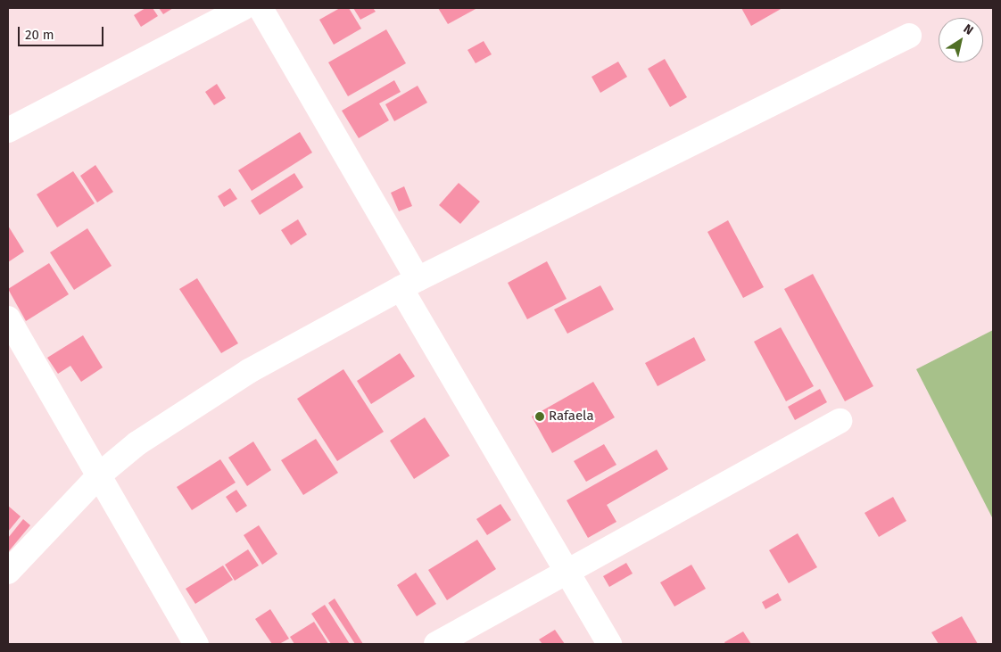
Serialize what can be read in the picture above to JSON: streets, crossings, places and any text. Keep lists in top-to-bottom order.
{
  "places": ["Rafaela"],
  "scale_bar": "20 m",
  "north": "top right"
}
